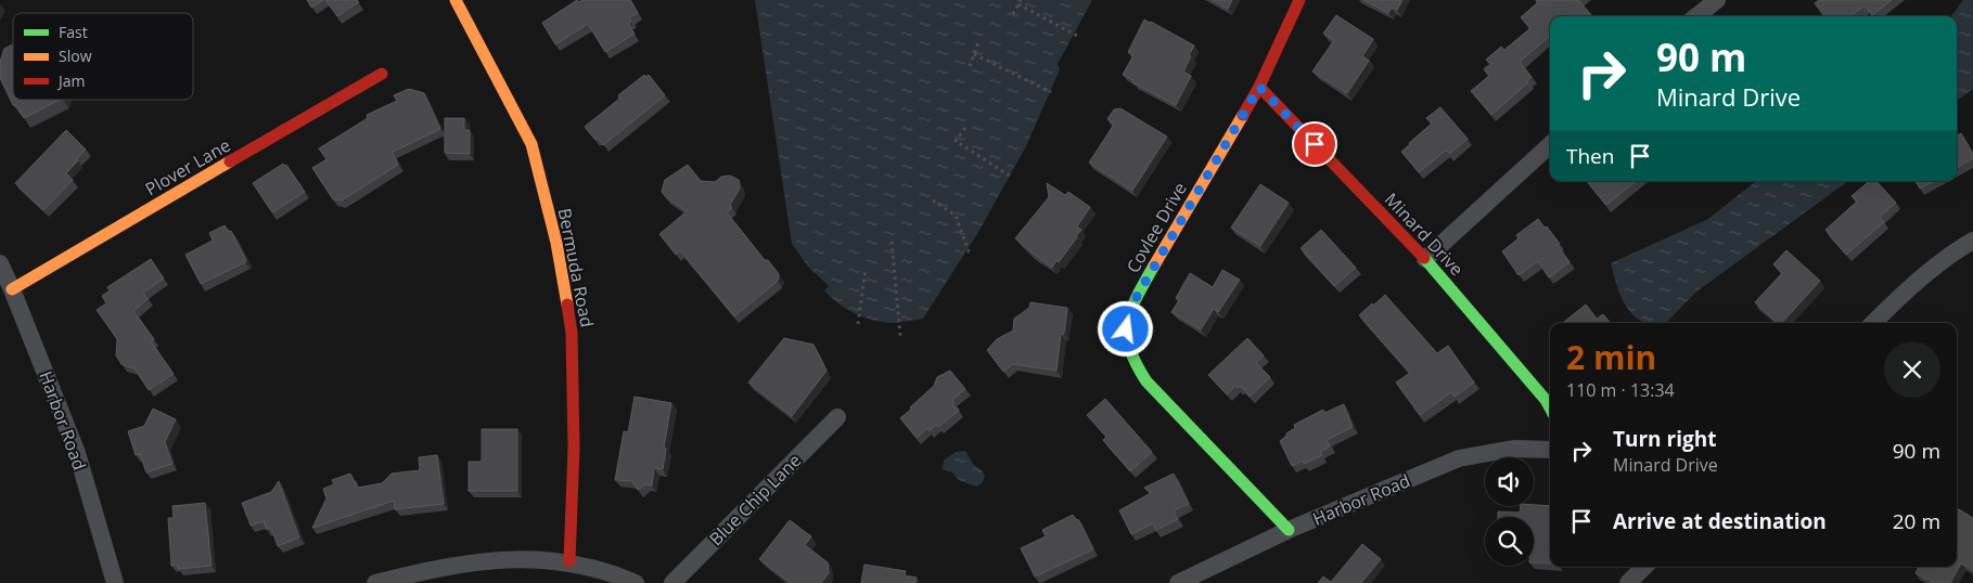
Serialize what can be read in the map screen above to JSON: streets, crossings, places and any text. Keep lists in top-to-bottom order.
{
  "streets": {
    "street": [
      "Plover Lane",
      "Covlee Drive",
      "Minard Drive",
      "Bermuda Road",
      "Harbor Road",
      "Blue Chip Lane"
    ]
  },
  "crossings": [
    ["Plover Lane", "Harbor Road"],
    ["Covlee Drive", "Minard Drive"],
    ["Covlee Drive", "Harbor Road"]
  ],
  "legend": ["Fast", "Slow", "Jam"],
  "page": {
    "turn": ["90 m", "Minard Drive"],
    "then": "Then",
    "heading": ["2 min", "110 m · 13:34"],
    "list": [
      {
        "name": "Turn right",
        "note": "Minard Drive",
        "value": "90 m"
      },
      {
        "name": "Arrive at destination",
        "value": "20 m"
      }
    ]
  }
}
